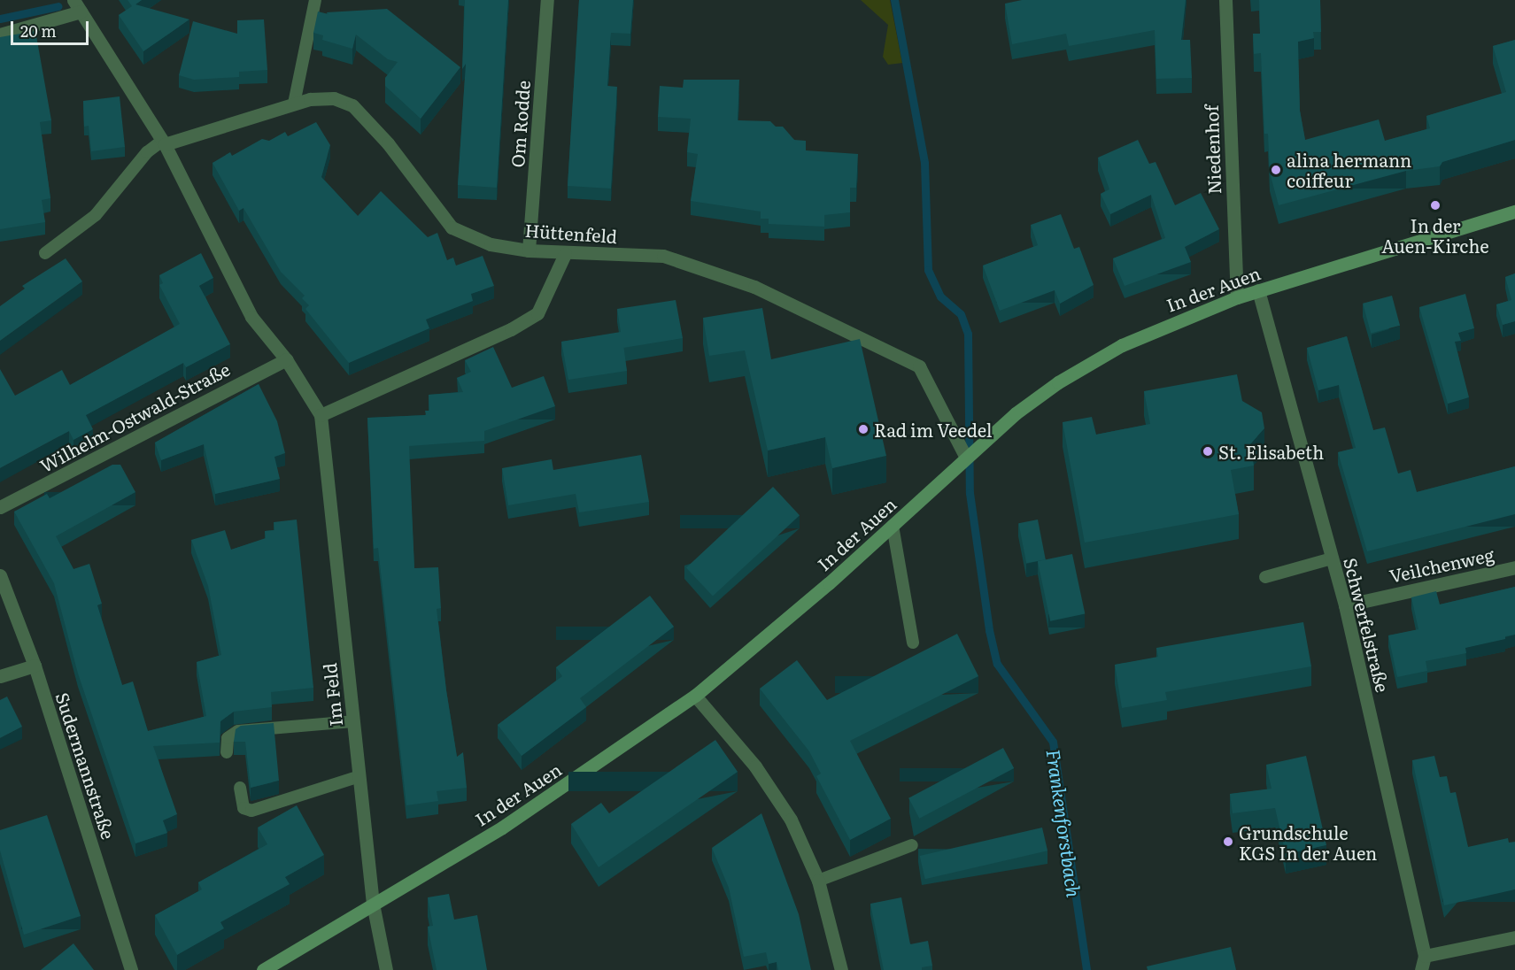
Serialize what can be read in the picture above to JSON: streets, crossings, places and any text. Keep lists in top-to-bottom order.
{
  "streets": {
    "street": [
      "Om Rodde",
      "Niedenhof",
      "Hüttenfeld",
      "In der Auen",
      "Wilhelm-Ostwald-Straße",
      "Veilchenweg",
      "Schwerfelstraße",
      "Im Feld",
      "Sudermannstraße"
    ]
  },
  "crossings": [
    ["Om Rodde", "Hüttenfeld"],
    ["Niedenhof", "In der Auen"],
    ["Hüttenfeld", "In der Auen"],
    ["In der Auen", "Schwerfelstraße"],
    ["In der Auen", "Im Feld"],
    ["Wilhelm-Ostwald-Straße", "Im Feld"],
    ["Veilchenweg", "Schwerfelstraße"]
  ],
  "water": ["Frankenforstbach"],
  "places": [
    "alina hermann coiffeur",
    "In der Auen-Kirche",
    "Rad im Veedel",
    "St. Elisabeth",
    "Grundschule KGS In der Auen"
  ],
  "scale_bar": "20 m"
}
